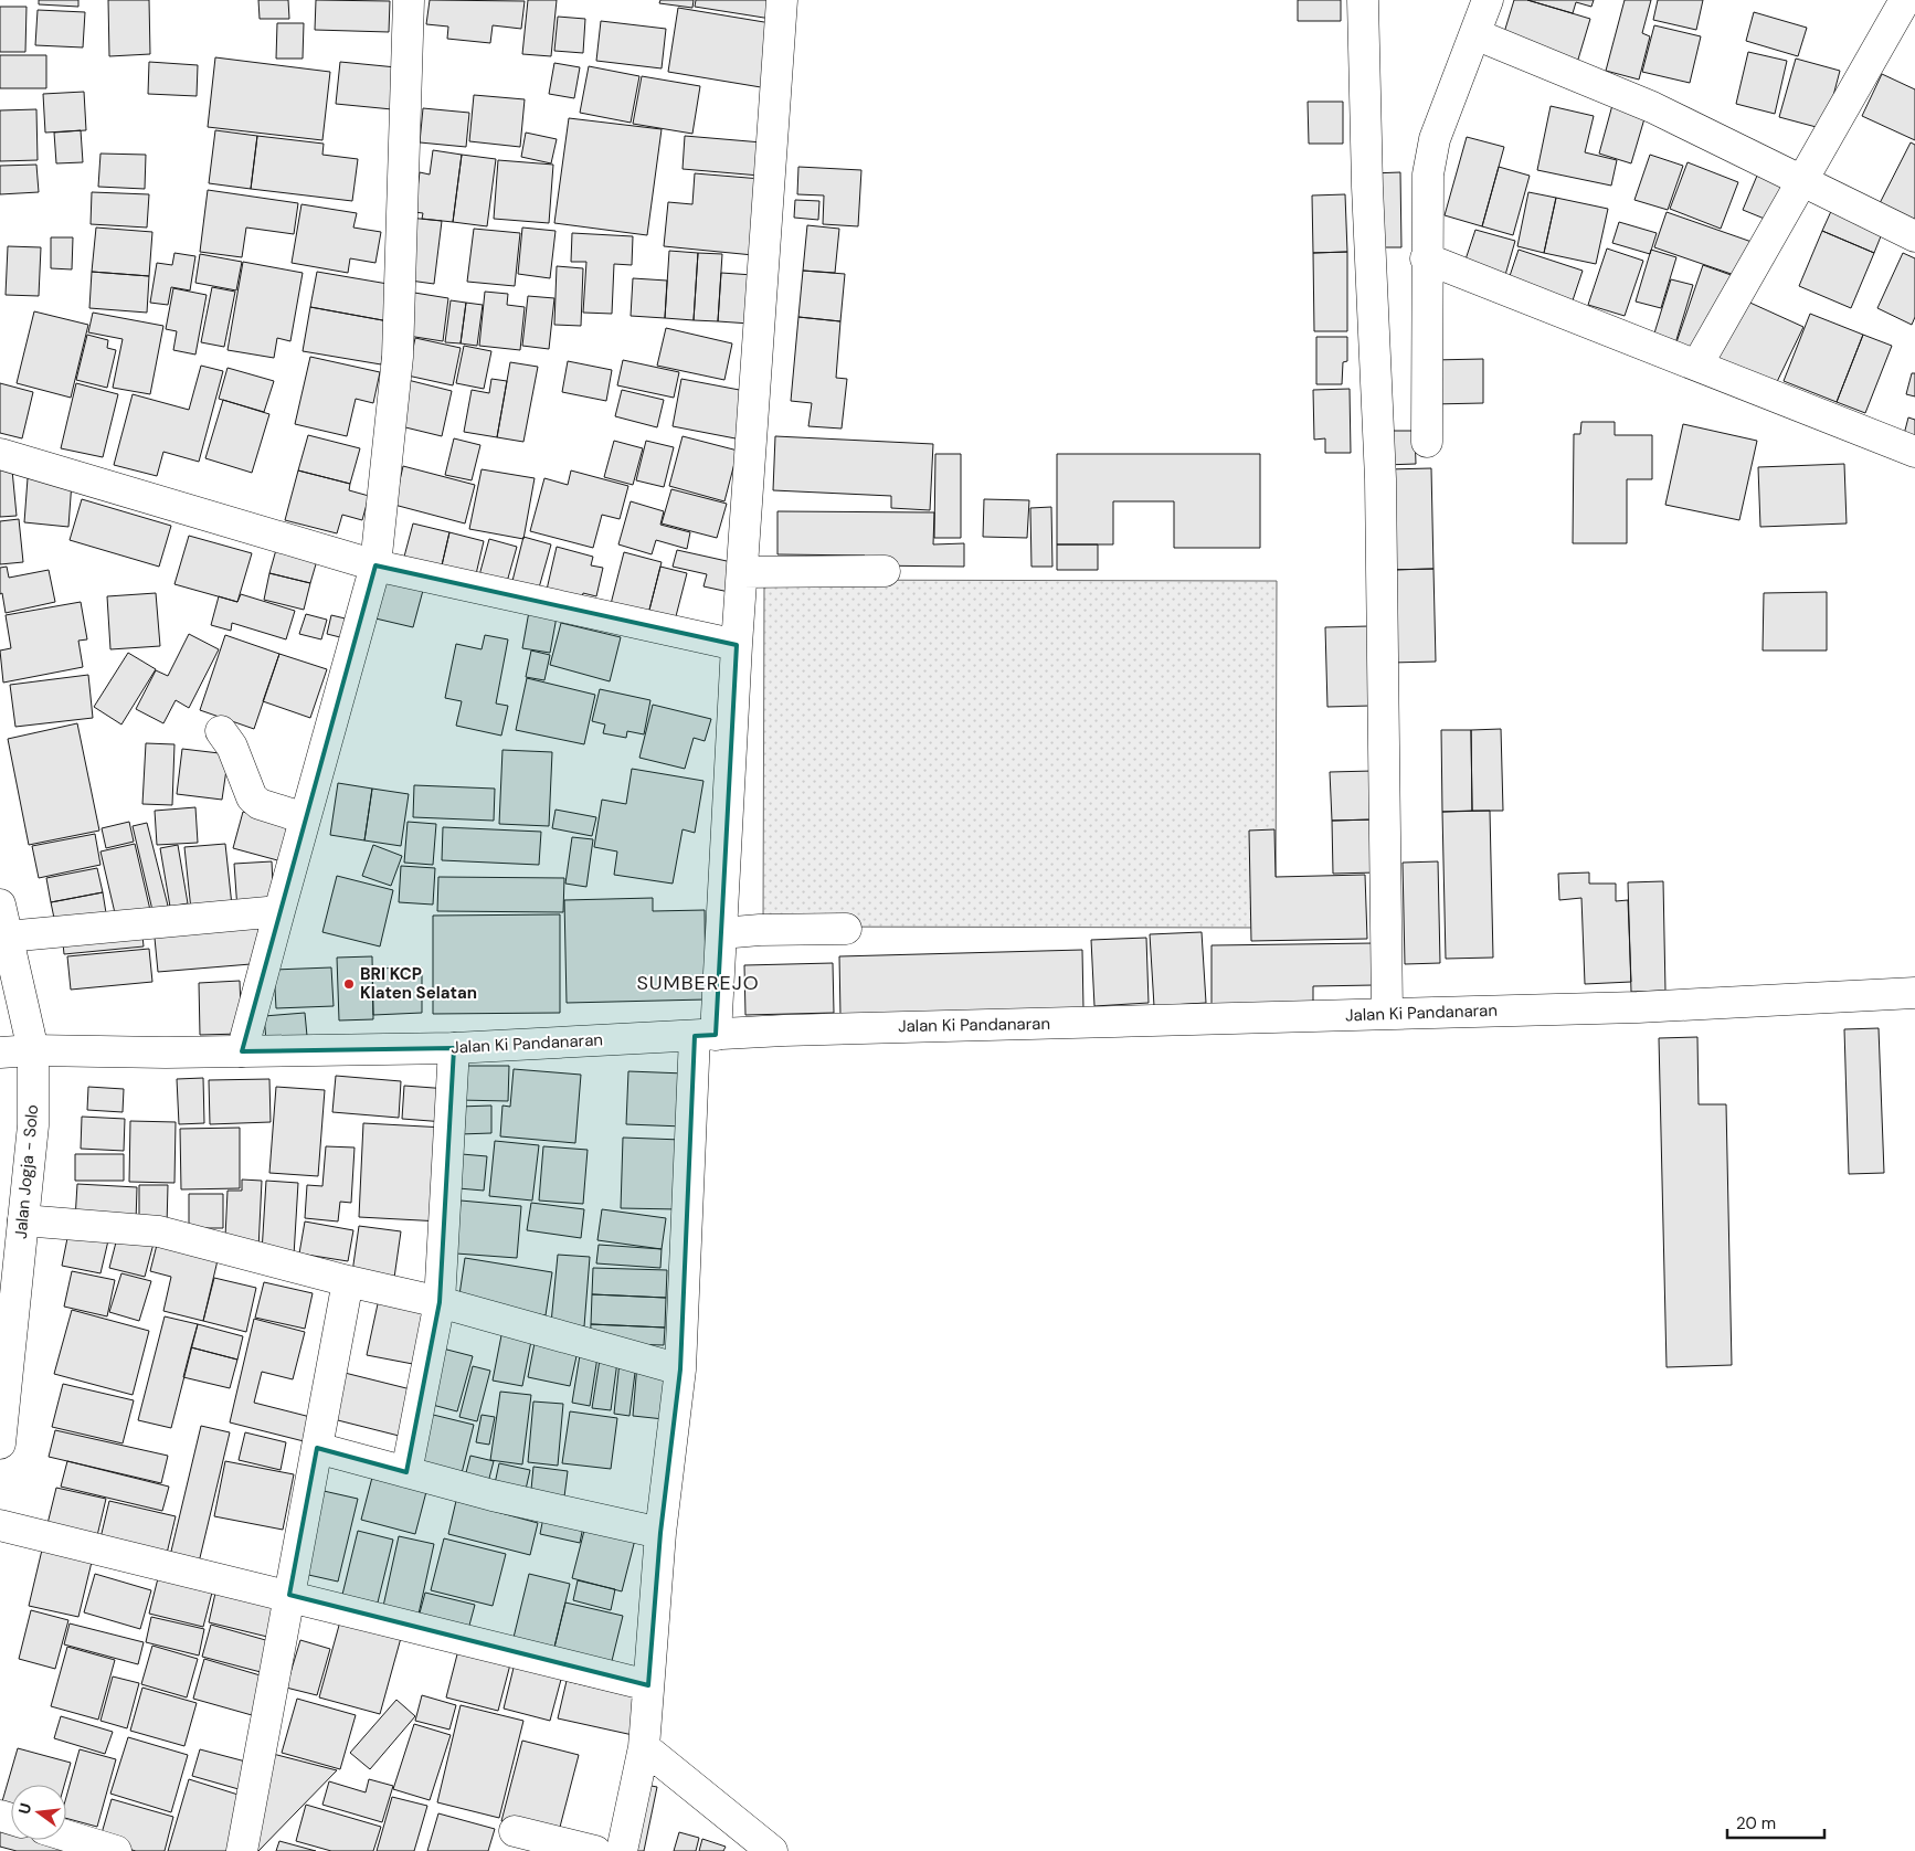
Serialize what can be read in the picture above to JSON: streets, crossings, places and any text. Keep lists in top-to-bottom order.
{
  "streets": {
    "main road": ["Jalan Ki Pandanaran", "Jalan Jogja - Solo"]
  },
  "crossings": [
    ["Jalan Ki Pandanaran", "Jalan Jogja - Solo"]
  ],
  "districts": ["SUMBEREJO"],
  "places": ["BRI KCP Klaten Selatan"],
  "scale_bar": "20 m",
  "north": "left"
}
